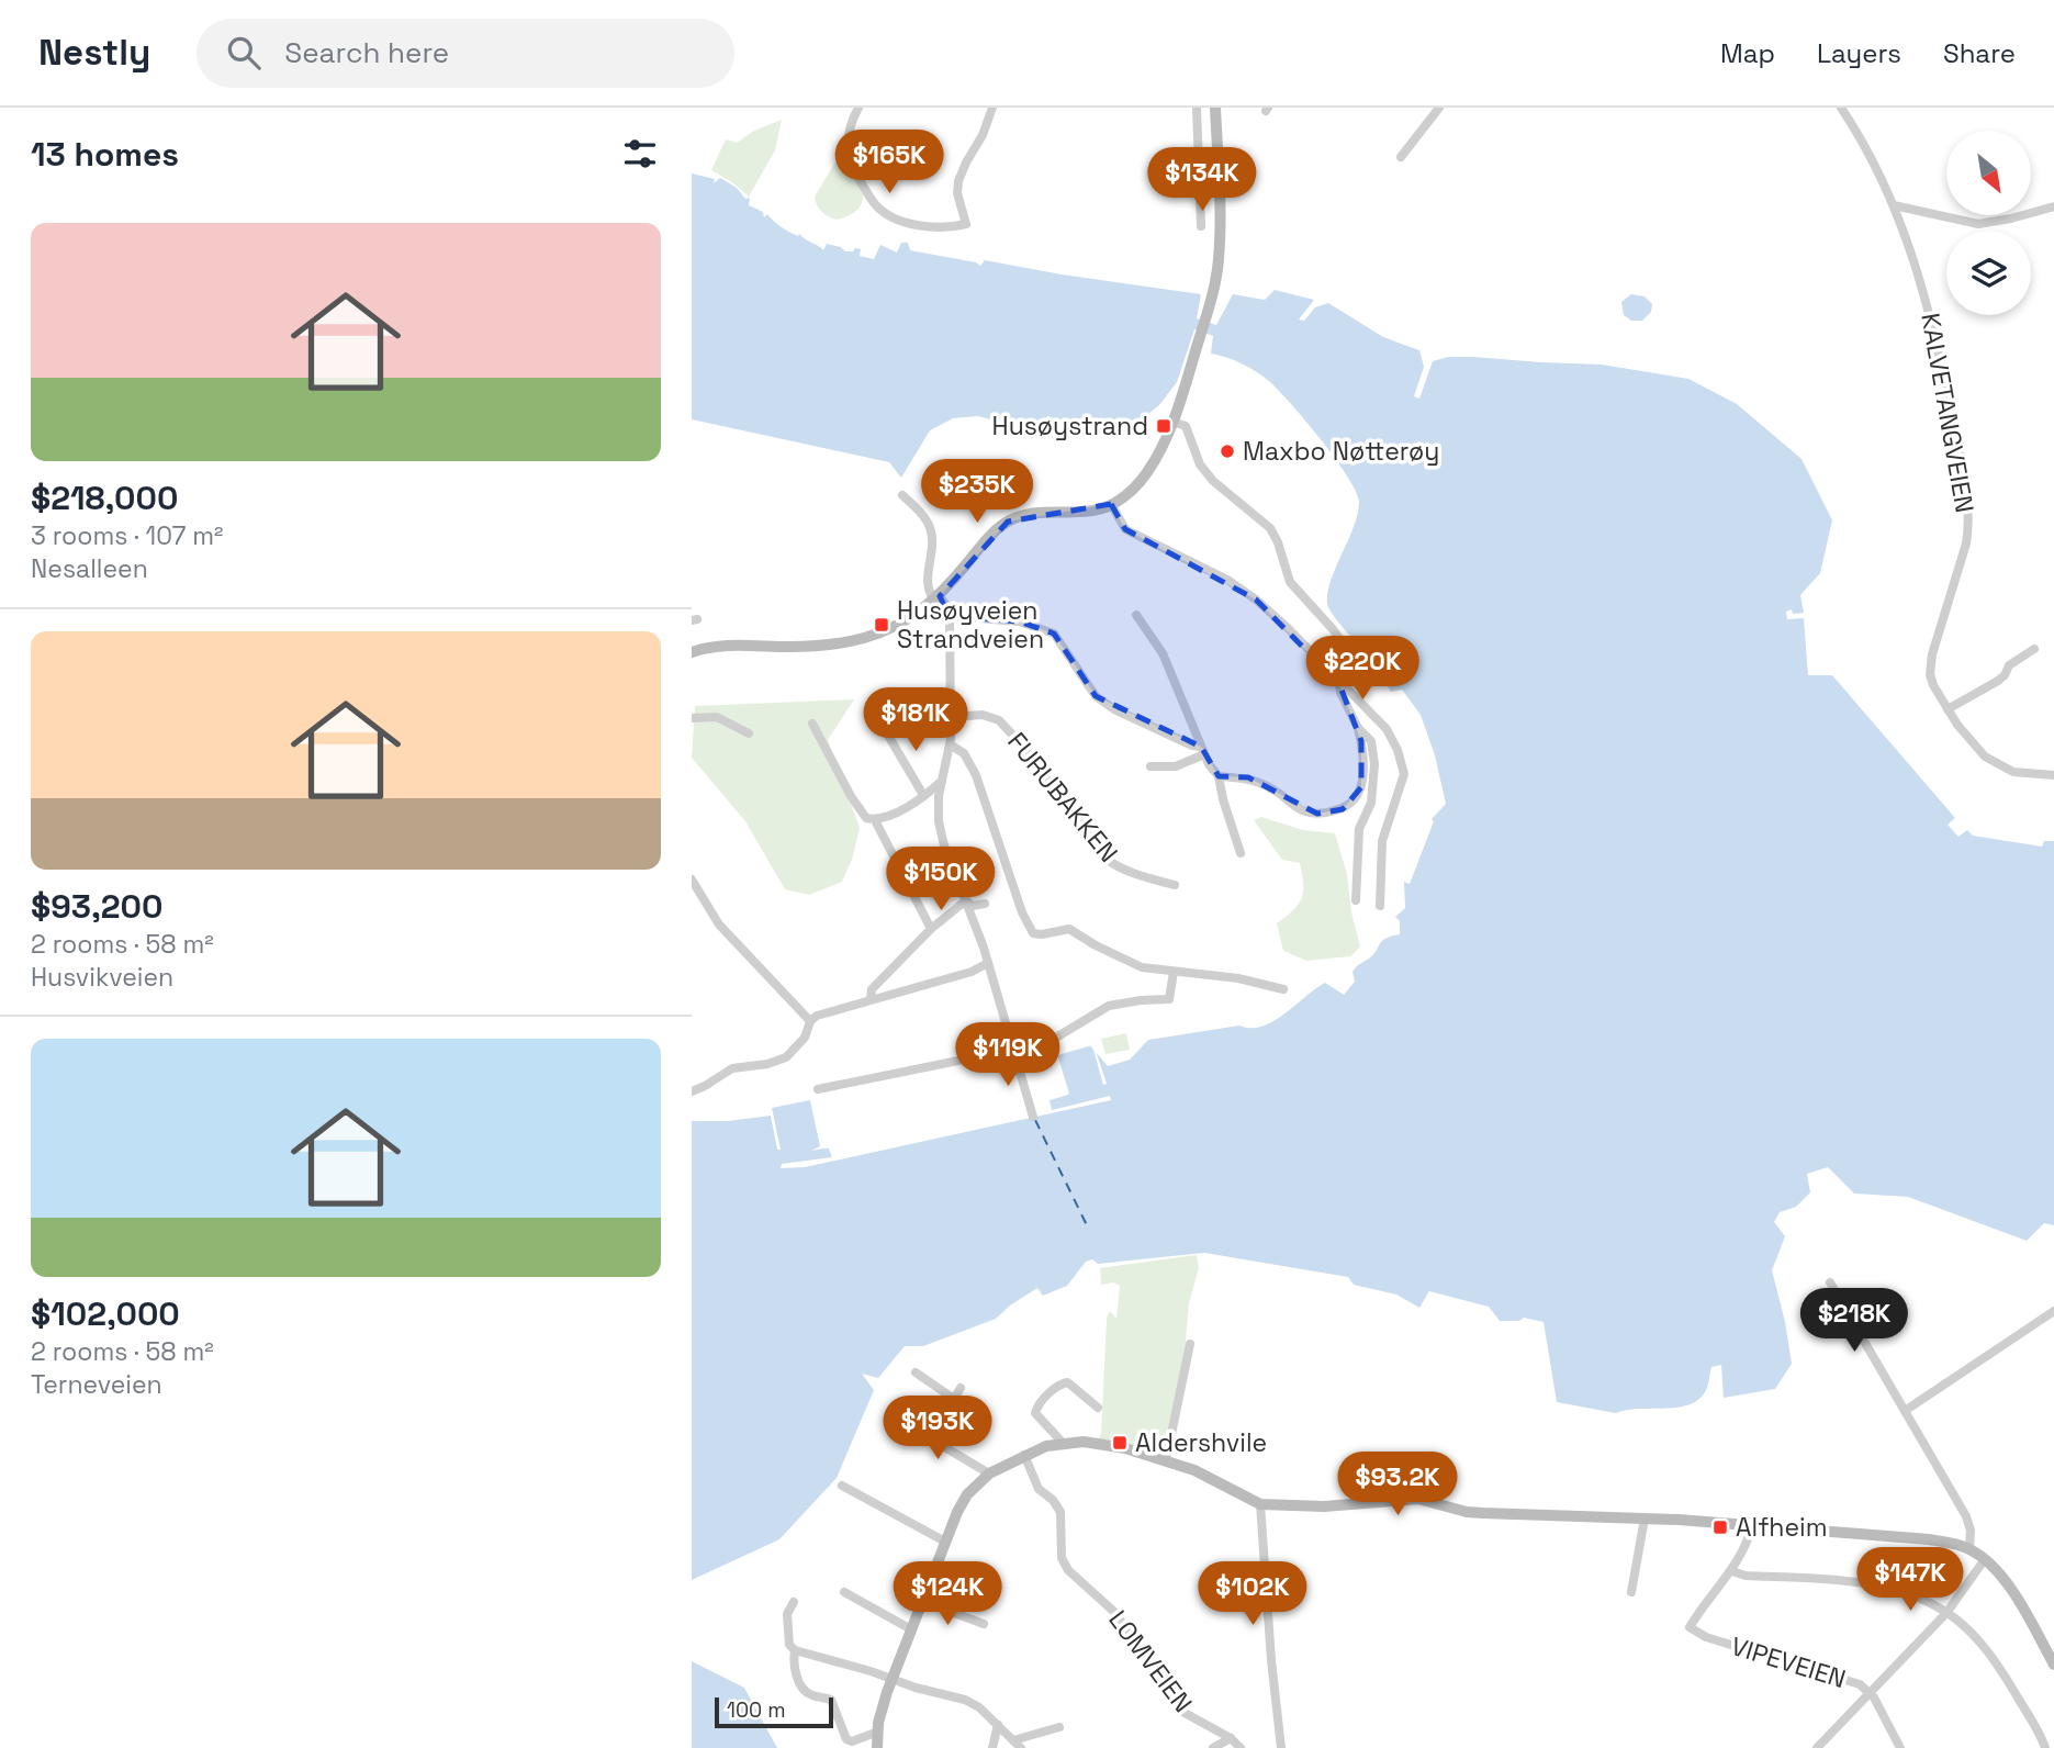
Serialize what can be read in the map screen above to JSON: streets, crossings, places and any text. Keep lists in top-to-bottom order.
{
  "streets": {
    "street": [
      "KALVETANGVEIEN",
      "FURUBAKKEN",
      "LOMVEIEN",
      "VIPEVEIEN"
    ]
  },
  "places": {
    "transit": [
      "Husøystrand",
      "Husøyveien Strandveien",
      "Aldershvile",
      "Alfheim"
    ],
    "other": ["Maxbo Nøtterøy"]
  },
  "scale_bar": "100 m",
  "north": "bottom right",
  "page": {
    "header": "Nestly",
    "search": "Search here",
    "nav": ["Map", "Layers", "Share"],
    "heading": "13 homes",
    "price": [
      "$165K",
      "$134K",
      "$235K",
      "$220K",
      "$181K",
      "$150K",
      "$119K",
      "$218K",
      "$193K",
      "$93.2K",
      "$147K",
      "$124K",
      "$102K"
    ],
    "list": [
      {
        "name": "$218,000",
        "note": "3 rooms · 107 m² · Nesalleen"
      },
      {
        "name": "$93,200",
        "note": "2 rooms · 58 m² · Husvikveien"
      },
      {
        "name": "$102,000",
        "note": "2 rooms · 58 m² · Terneveien"
      }
    ],
    "scale": "100 m"
  }
}
